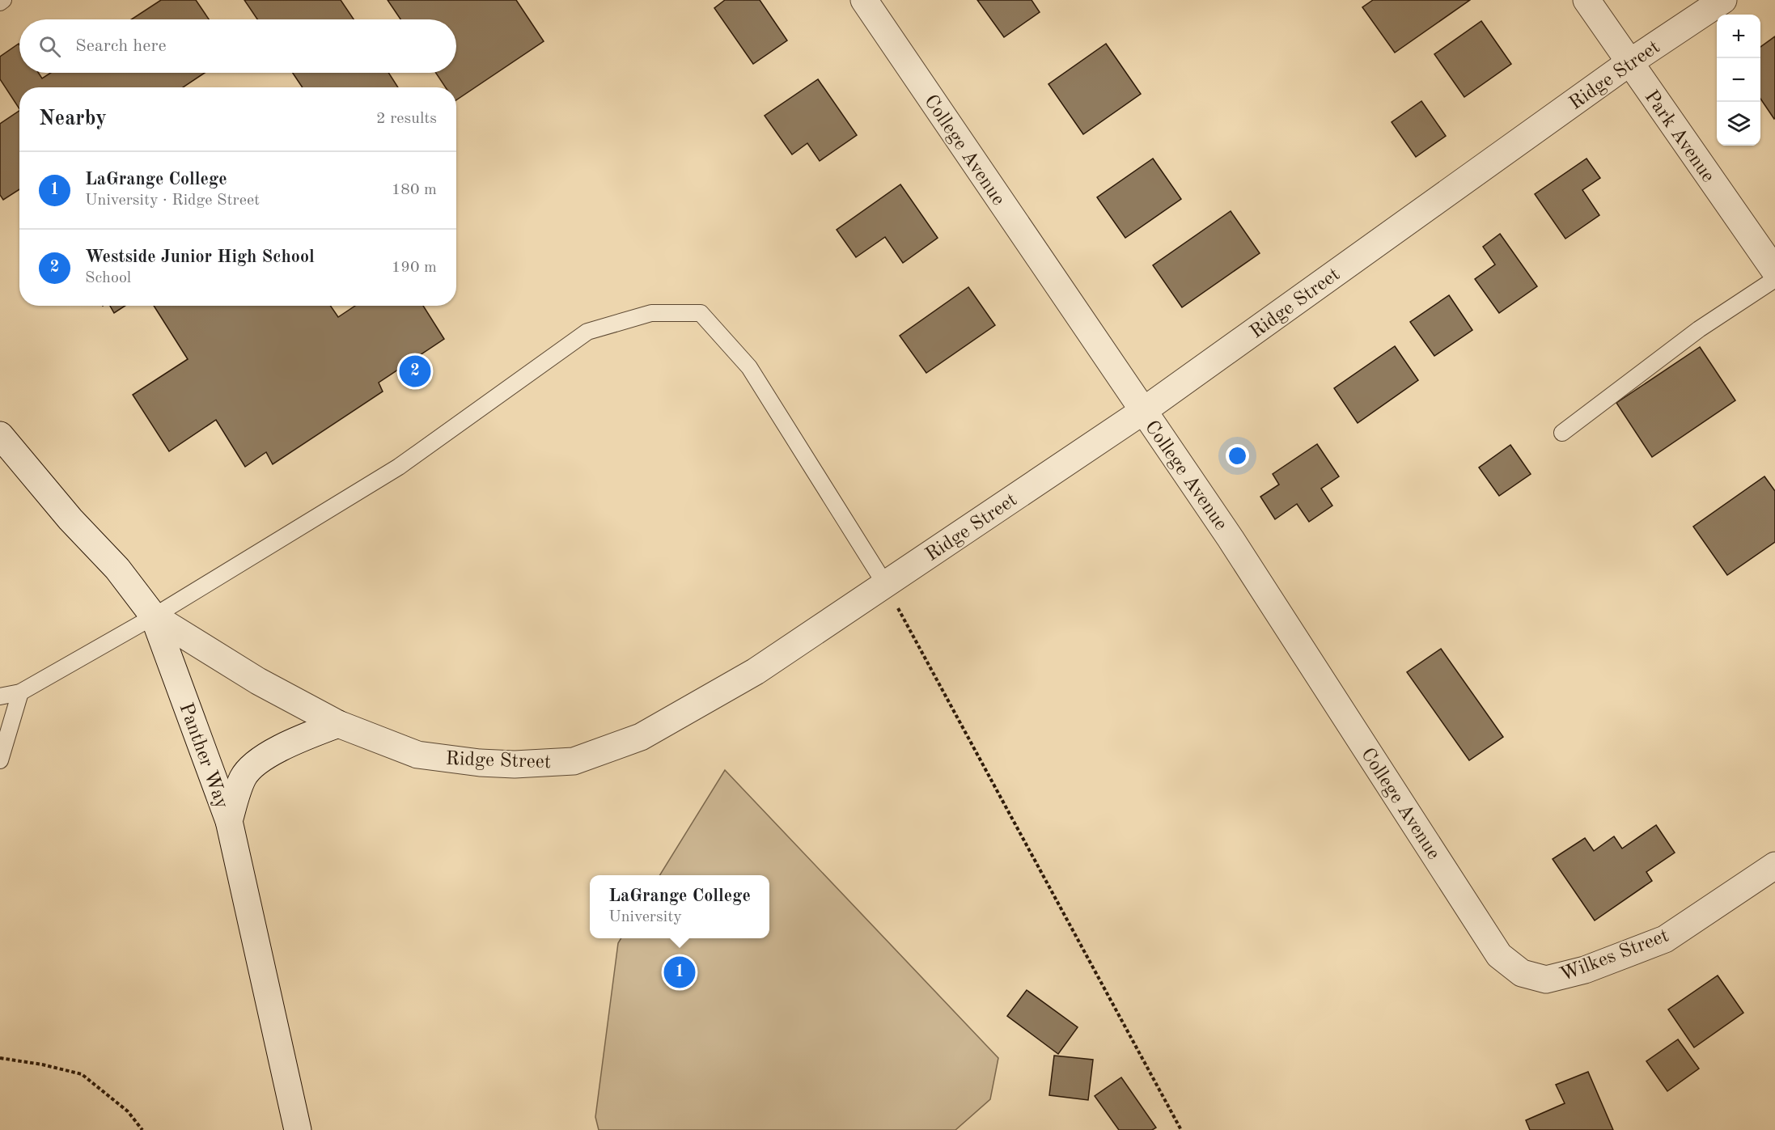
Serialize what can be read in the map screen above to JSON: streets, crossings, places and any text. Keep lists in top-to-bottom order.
{
  "streets": {
    "street": [
      "Ridge Street",
      "Park Avenue",
      "College Avenue",
      "Panther Way",
      "Wilkes Street"
    ]
  },
  "crossings": [
    ["Ridge Street", "Park Avenue"],
    ["Ridge Street", "College Avenue"],
    ["Ridge Street", "Panther Way"],
    ["College Avenue", "Wilkes Street"]
  ],
  "page": {
    "map_buttons": ["+", "−"],
    "search": "Search here",
    "heading": ["Nearby", "2 results"],
    "list": [
      {
        "mark": "1",
        "name": "LaGrange College",
        "note": "University · Ridge Street",
        "value": "180 m"
      },
      {
        "mark": "2",
        "name": "Westside Junior High School",
        "note": "School",
        "value": "190 m"
      }
    ],
    "pins": ["2", "1"],
    "popup": ["LaGrange College", "University"]
  }
}
